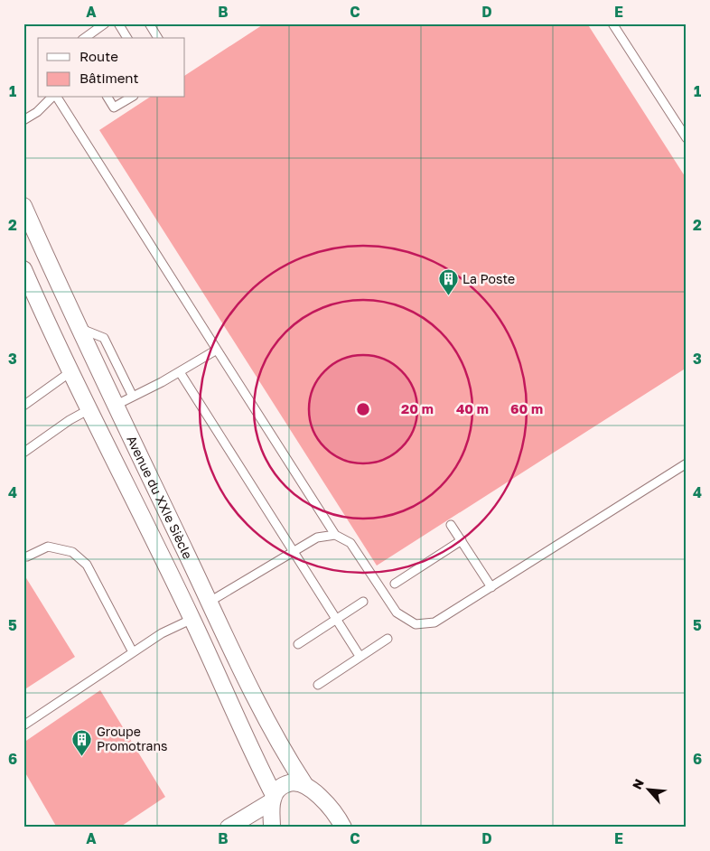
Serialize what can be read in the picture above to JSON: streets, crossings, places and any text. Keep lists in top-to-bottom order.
{
  "streets": {
    "street": ["Avenue du XXIe Siècle"]
  },
  "places": {
    "building": ["La Poste", "Groupe Promotrans"]
  },
  "legend": ["Route", "Bâtiment"],
  "north": "top left",
  "grid": {
    "columns": [
      "A",
      "B",
      "C",
      "D",
      "E"
    ],
    "rows": [
      "1",
      "2",
      "3",
      "4",
      "5",
      "6"
    ]
  },
  "rings": ["20 m", "40 m", "60 m"]
}
